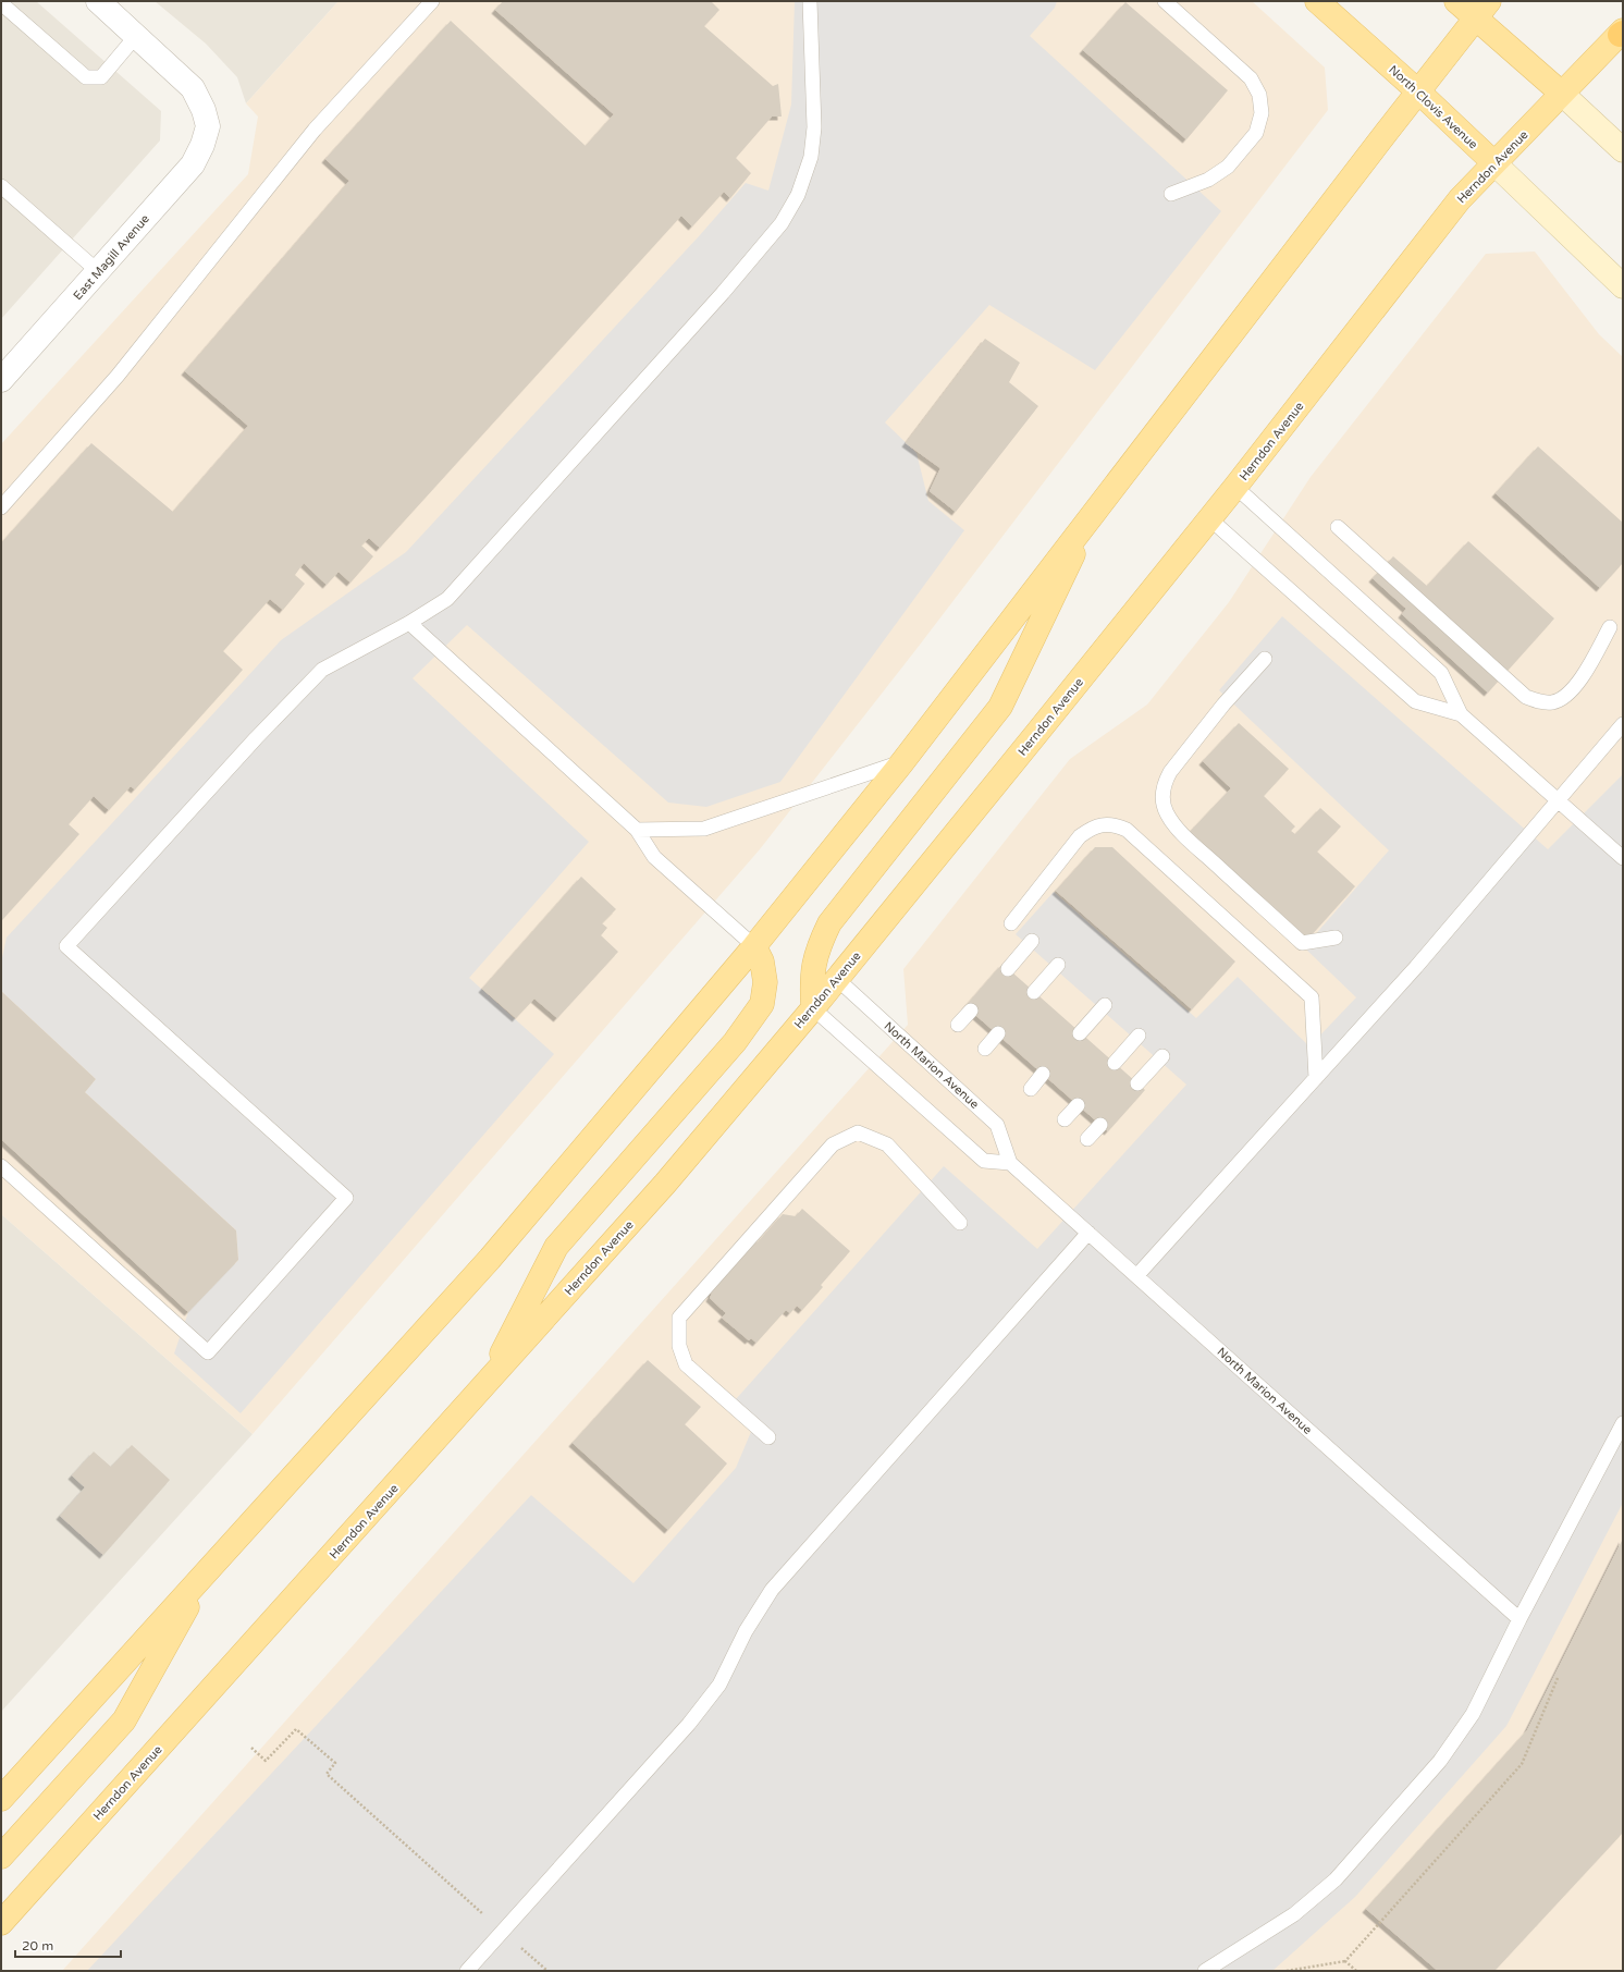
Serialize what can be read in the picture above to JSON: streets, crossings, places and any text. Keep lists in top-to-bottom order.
{
  "streets": {
    "main road": ["North Clovis Avenue", "Herndon Avenue"],
    "street": ["East Magill Avenue"],
    "lane": ["North Marion Avenue"]
  },
  "crossings": [
    ["North Clovis Avenue", "Herndon Avenue"],
    ["Herndon Avenue", "North Marion Avenue"]
  ],
  "scale_bar": "20 m"
}
